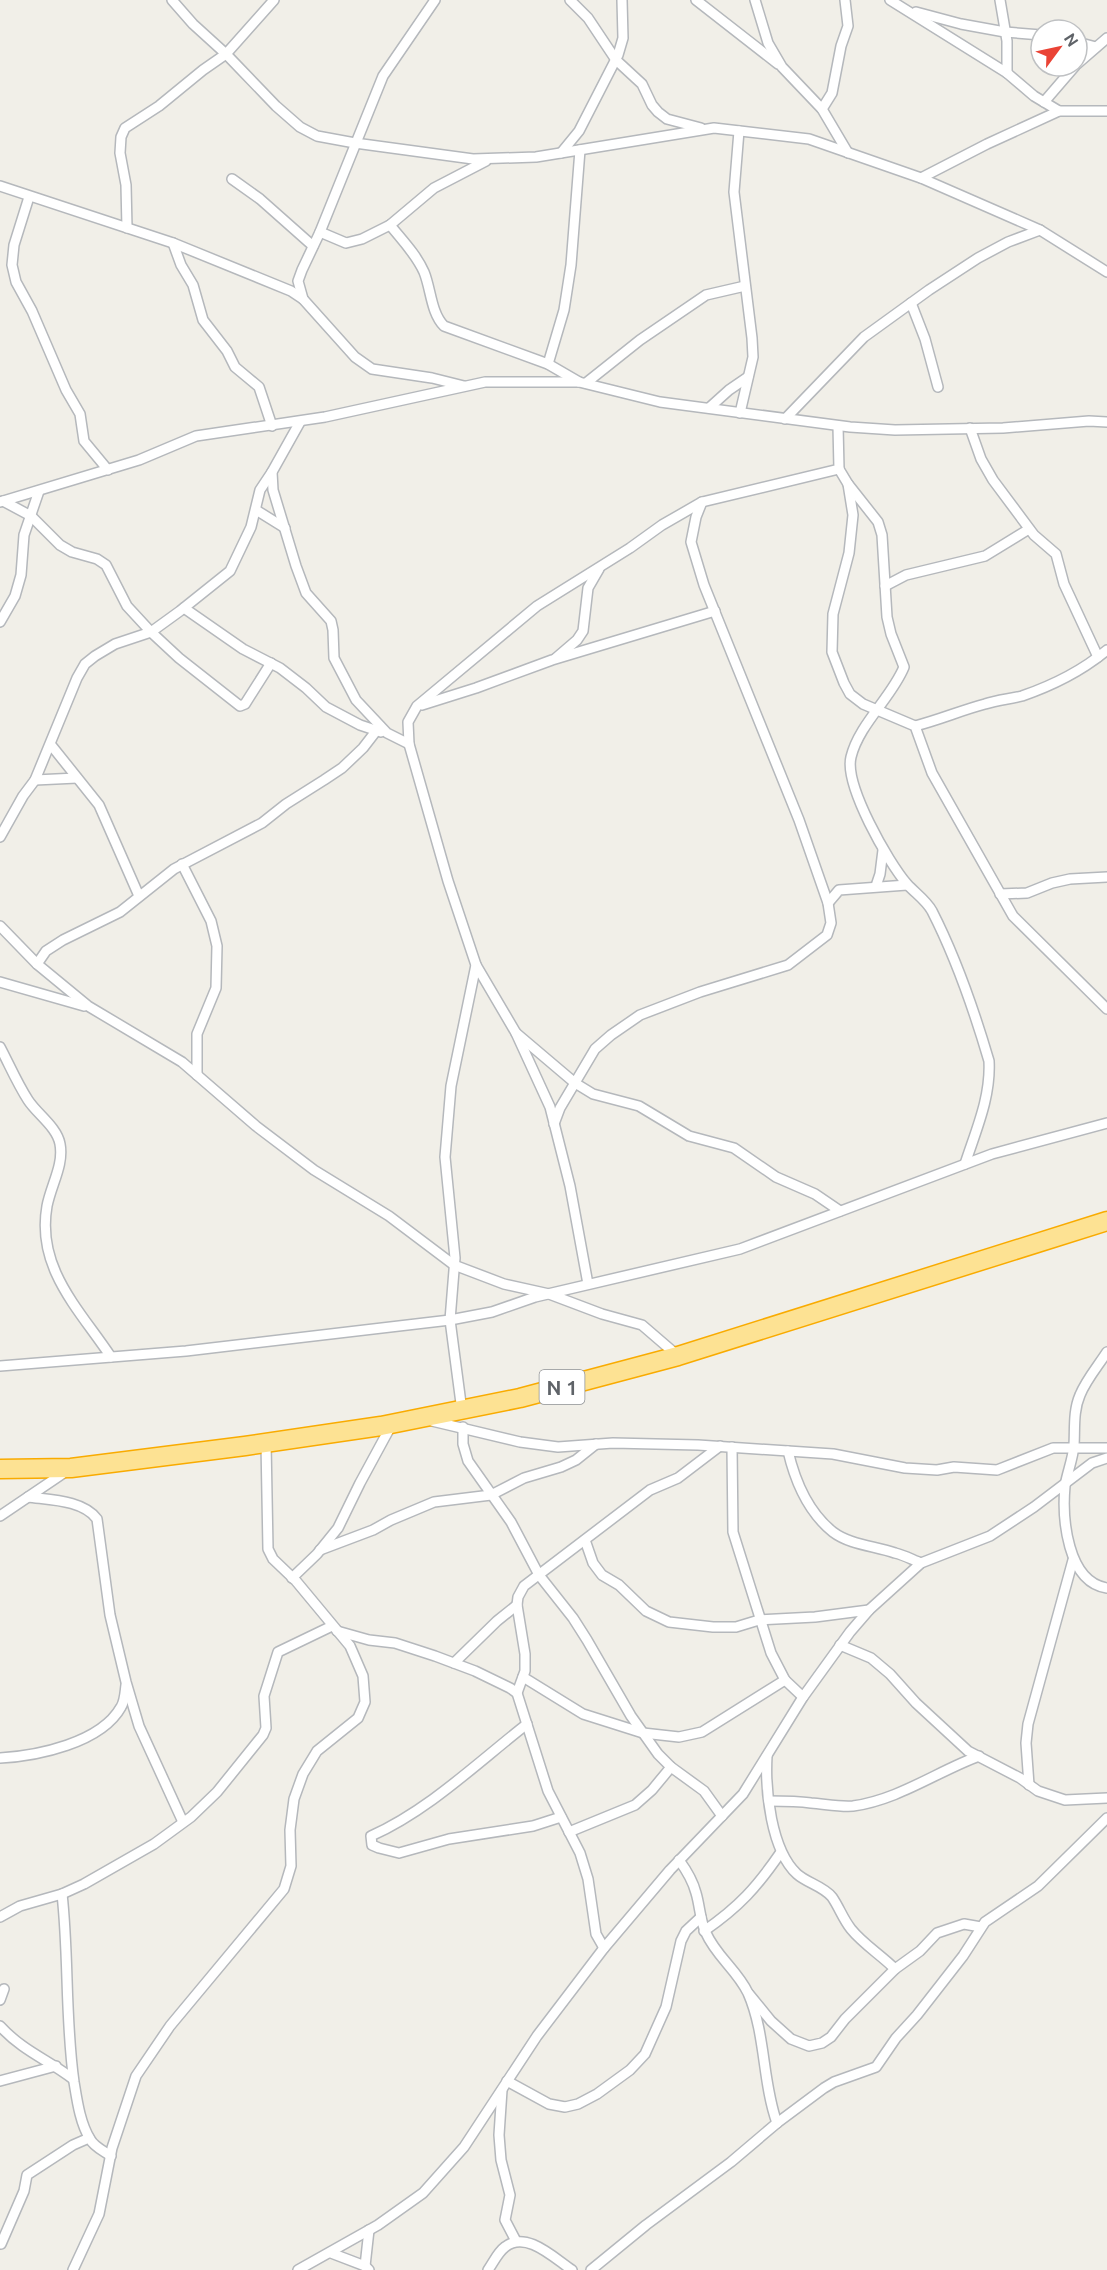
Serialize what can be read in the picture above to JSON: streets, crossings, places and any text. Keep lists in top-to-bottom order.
{
  "streets": {
    "highway": ["N 1"]
  },
  "north": "top right"
}
